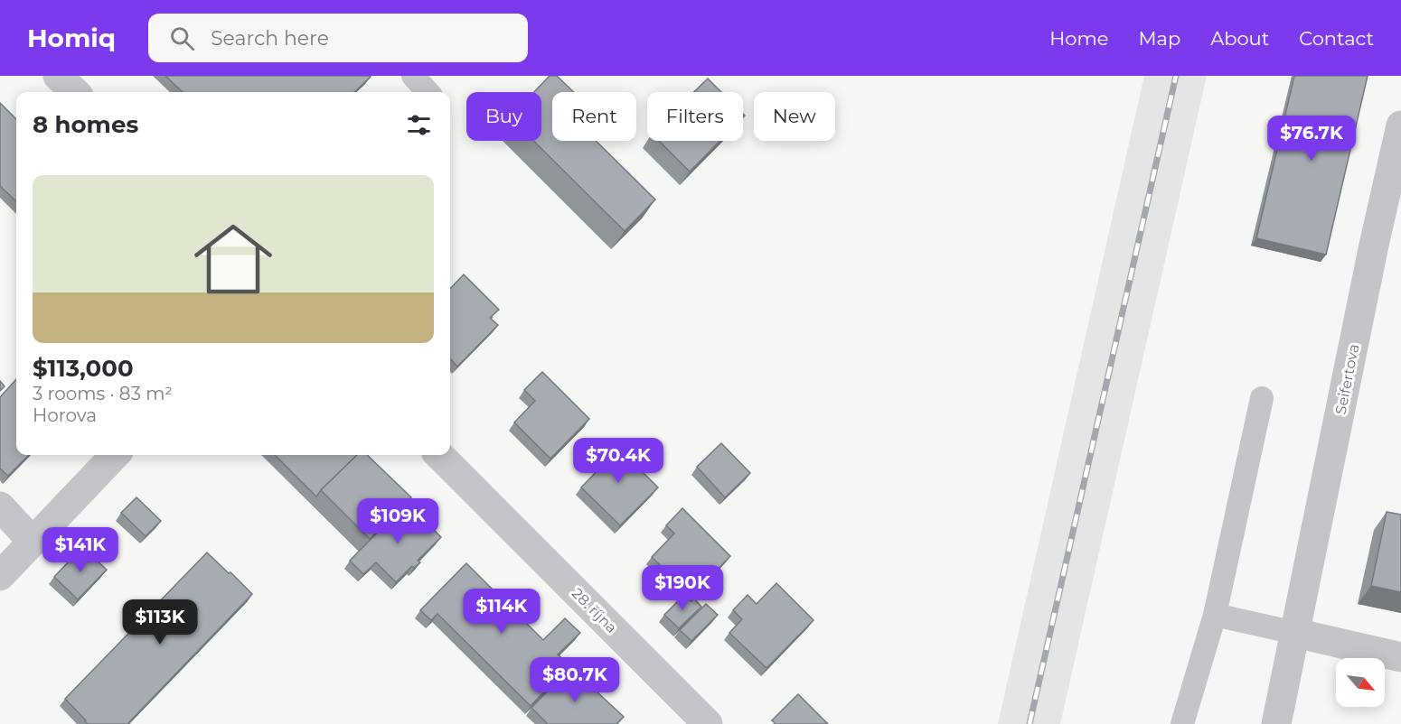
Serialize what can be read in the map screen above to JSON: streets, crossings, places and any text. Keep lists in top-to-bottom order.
{
  "streets": {
    "street": ["Seifertova", "28. října"]
  },
  "north": "bottom right",
  "page": {
    "header": "Homiq",
    "search": "Search here",
    "nav": [
      "Home",
      "Map",
      "About",
      "Contact"
    ],
    "chip": [
      "Buy",
      "Rent",
      "Filters",
      "New"
    ],
    "heading": "8 homes",
    "price": [
      "$76.7K",
      "$70.4K",
      "$109K",
      "$141K",
      "$190K",
      "$114K",
      "$113K",
      "$80.7K"
    ],
    "list": [
      {
        "name": "$113,000",
        "note": "3 rooms · 83 m² · Horova"
      }
    ]
  }
}
